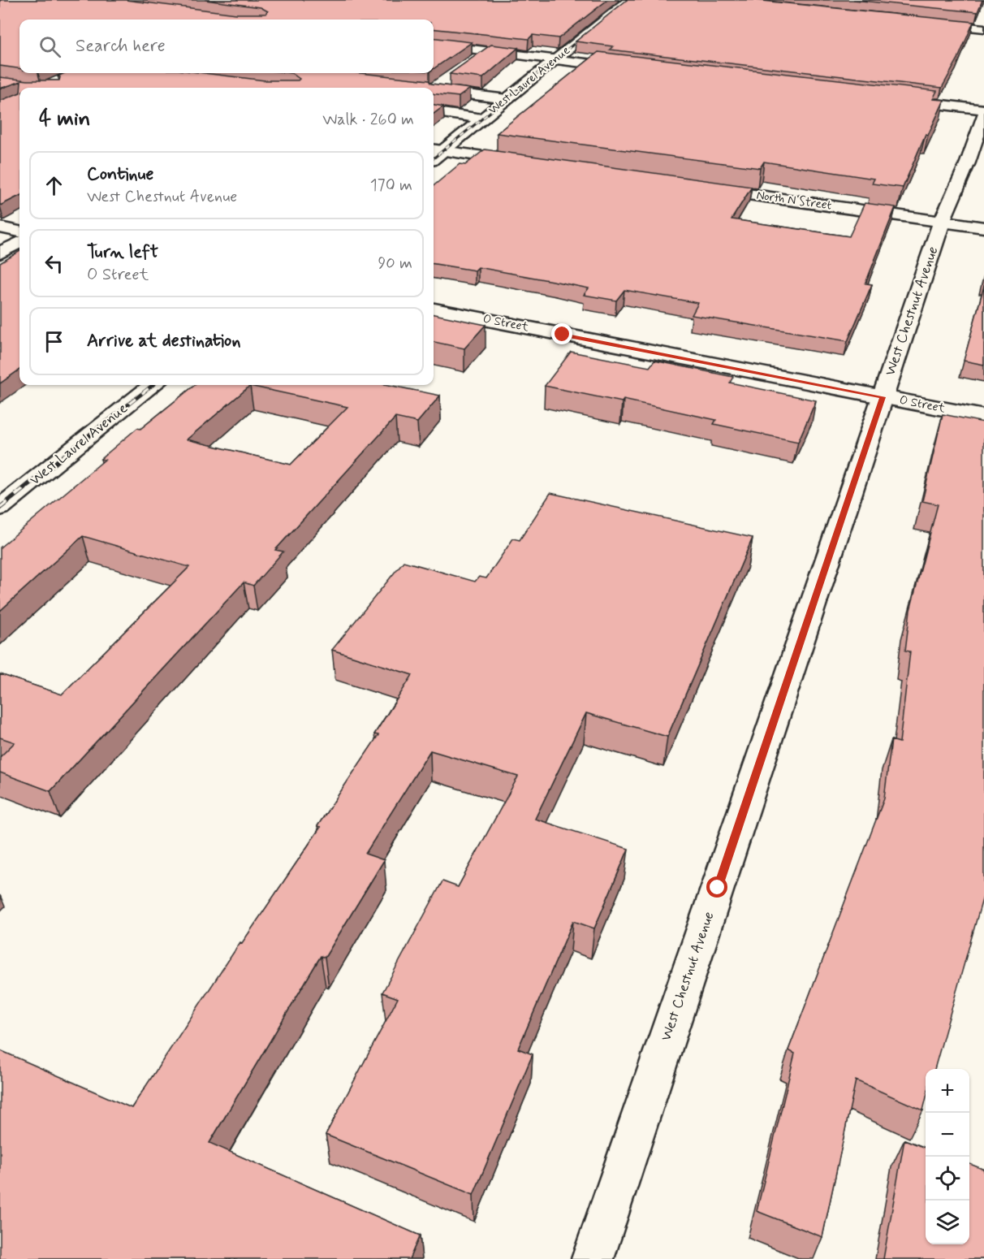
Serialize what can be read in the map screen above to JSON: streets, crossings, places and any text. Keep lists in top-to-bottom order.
{
  "streets": {
    "street": [
      "West Laurel Avenue",
      "North N Street",
      "West Chestnut Avenue",
      "O Street"
    ]
  },
  "crossings": [
    ["North N Street", "West Chestnut Avenue"],
    ["West Chestnut Avenue", "O Street"]
  ],
  "page": {
    "search": "Search here",
    "heading": ["4 min", "Walk · 260 m"],
    "list": [
      ["Continue", "West Chestnut Avenue", "170 m"],
      ["Turn left", "O Street", "90 m"],
      "Arrive at destination"
    ],
    "map_buttons": ["+", "−"]
  }
}
